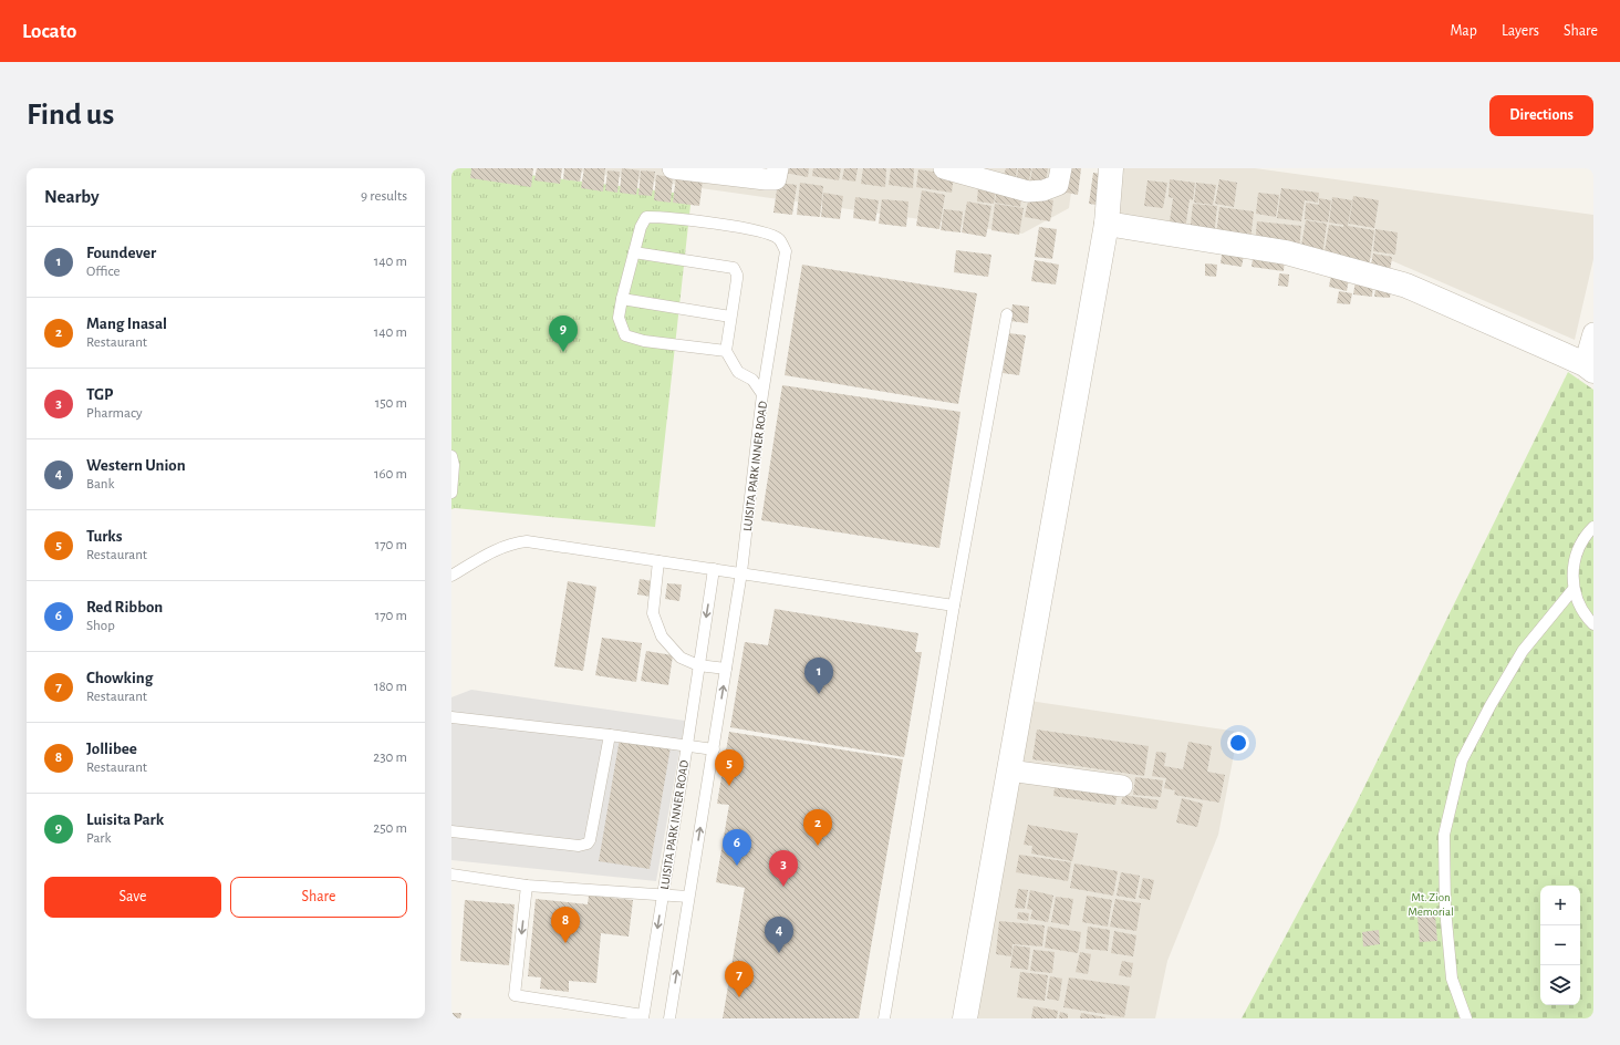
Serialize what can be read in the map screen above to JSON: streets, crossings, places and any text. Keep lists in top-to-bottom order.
{
  "streets": {
    "lane": ["LUISITA PARK INNER ROAD"]
  },
  "parks": ["Mt. Zion Memorial"],
  "page": {
    "header": "Locato",
    "nav": ["Map", "Layers", "Share"],
    "buttons": [
      "Directions",
      ["Save", "Share"]
    ],
    "title": "Find us",
    "heading": ["Nearby", "9 results"],
    "list": [
      {
        "mark": "1",
        "name": "Foundever",
        "note": "Office",
        "value": "140 m"
      },
      {
        "mark": "2",
        "name": "Mang Inasal",
        "note": "Restaurant",
        "value": "140 m"
      },
      {
        "mark": "3",
        "name": "TGP",
        "note": "Pharmacy",
        "value": "150 m"
      },
      {
        "mark": "4",
        "name": "Western Union",
        "note": "Bank",
        "value": "160 m"
      },
      {
        "mark": "5",
        "name": "Turks",
        "note": "Restaurant",
        "value": "170 m"
      },
      {
        "mark": "6",
        "name": "Red Ribbon",
        "note": "Shop",
        "value": "170 m"
      },
      {
        "mark": "7",
        "name": "Chowking",
        "note": "Restaurant",
        "value": "180 m"
      },
      {
        "mark": "8",
        "name": "Jollibee",
        "note": "Restaurant",
        "value": "230 m"
      },
      {
        "mark": "9",
        "name": "Luisita Park",
        "note": "Park",
        "value": "250 m"
      }
    ],
    "pins": [
      "9",
      "1",
      "5",
      "2",
      "6",
      "3",
      "8",
      "4",
      "7"
    ],
    "map_buttons": ["+", "−"]
  }
}
